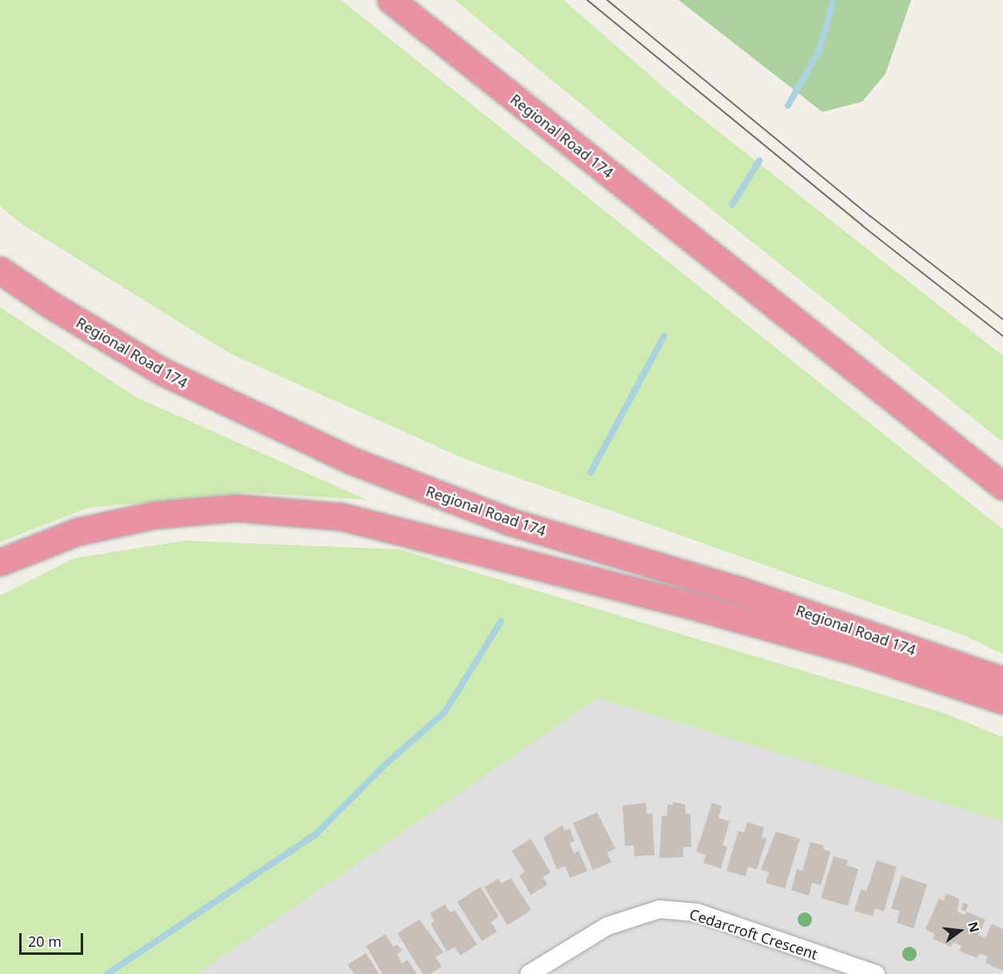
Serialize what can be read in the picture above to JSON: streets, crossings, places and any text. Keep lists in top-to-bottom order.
{
  "streets": {
    "highway": ["Regional Road 174"],
    "street": ["Cedarcroft Crescent"]
  },
  "scale_bar": "20 m",
  "north": "right"
}
